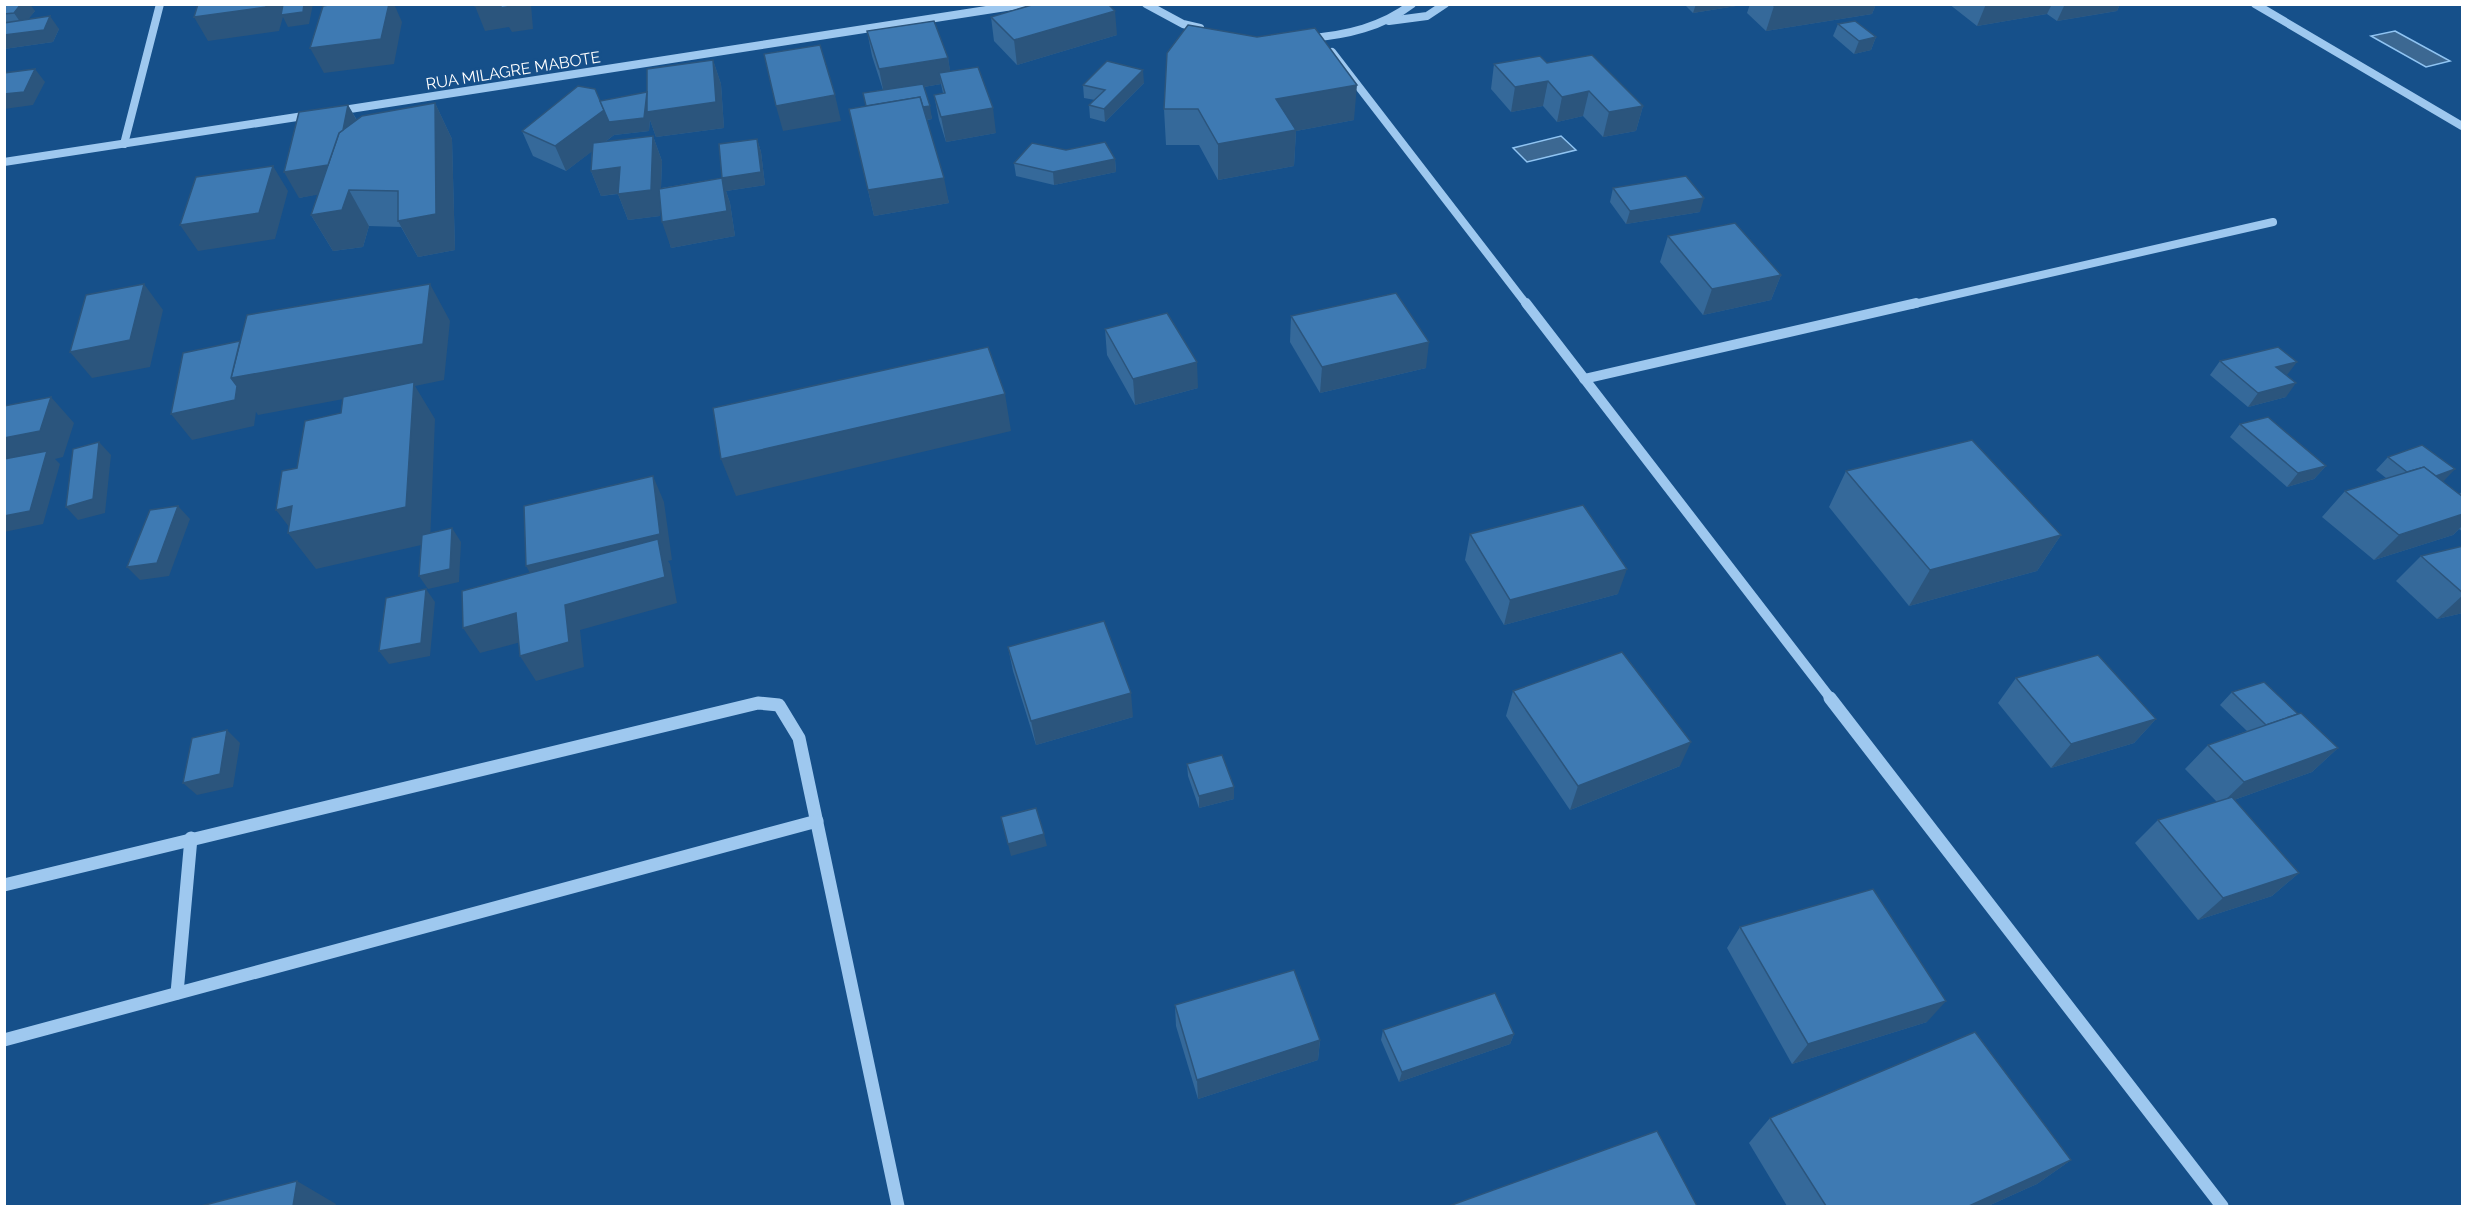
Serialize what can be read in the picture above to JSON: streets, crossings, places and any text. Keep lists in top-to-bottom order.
{
  "streets": {
    "street": ["RUA MILAGRE MABOTE"]
  }
}
